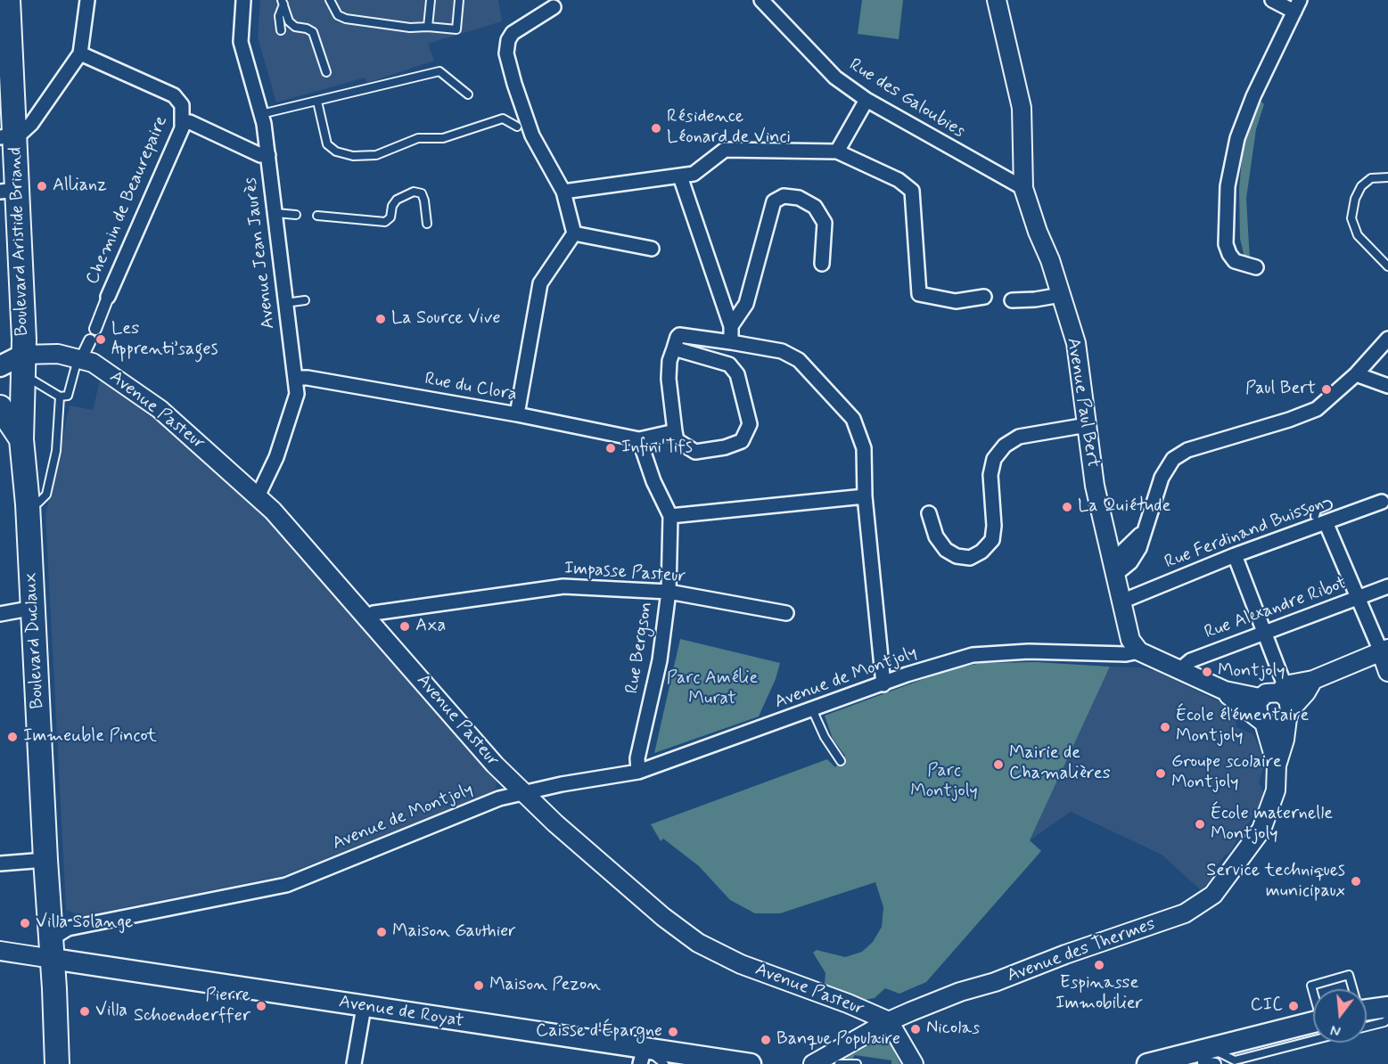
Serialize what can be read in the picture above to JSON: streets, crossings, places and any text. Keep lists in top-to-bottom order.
{
  "streets": {
    "main road": ["Boulevard Aristide Briand", "Boulevard Duclaux", "Avenue de Royat"],
    "street": [
      "Rue des Galoubies",
      "Chemin de Beaurepaire",
      "Avenue Jean Jaurès",
      "Rue du Clora",
      "Avenue Paul Bert",
      "Avenue Pasteur",
      "Rue Ferdinand Buisson",
      "Impasse Pasteur",
      "Rue Alexandre Ribot",
      "Rue Bergson",
      "Avenue de Montjoly",
      "Avenue des Thermes"
    ]
  },
  "crossings": [
    ["Rue des Galoubies", "Avenue Paul Bert"],
    ["Boulevard Aristide Briand", "Avenue Pasteur"],
    ["Boulevard Aristide Briand", "Boulevard Duclaux"],
    ["Avenue Jean Jaurès", "Rue du Clora"],
    ["Avenue Jean Jaurès", "Avenue Pasteur"],
    ["Rue du Clora", "Rue Bergson"],
    ["Avenue Paul Bert", "Rue Ferdinand Buisson"],
    ["Avenue Paul Bert", "Avenue de Montjoly"],
    ["Avenue Pasteur", "Impasse Pasteur"],
    ["Avenue Pasteur", "Boulevard Duclaux"],
    ["Avenue Pasteur", "Avenue de Montjoly"],
    ["Avenue Pasteur", "Avenue des Thermes"],
    ["Impasse Pasteur", "Rue Bergson"],
    ["Boulevard Duclaux", "Avenue de Montjoly"],
    ["Boulevard Duclaux", "Avenue de Royat"],
    ["Rue Bergson", "Avenue de Montjoly"],
    ["Avenue de Montjoly", "Avenue de Royat"]
  ],
  "parks": ["Parc Amélie Murat", "Parc Montjoly"],
  "places": [
    "Résidence Léonard de Vinci",
    "Allianz",
    "La Source Vive",
    "Les Apprenti’sages",
    "Paul Bert",
    "Infini'Tifs",
    "La Quiétude",
    "Axa",
    "Montjoly",
    "École élémentaire Montjoly",
    "Immeuble Pincot",
    "Mairie de Chamalières",
    "Groupe scolaire Montjoly",
    "École maternelle Montjoly",
    "Service techniques municipaux",
    "Villa Solange",
    "Maison Gauthier",
    "Espinasse Immobilier",
    "Maison Pezon",
    "Pierre Schoendoerffer",
    "CIC",
    "Villa",
    "Nicolas",
    "Caisse d'Épargne",
    "Banque Populaire"
  ],
  "north": "bottom"
}
